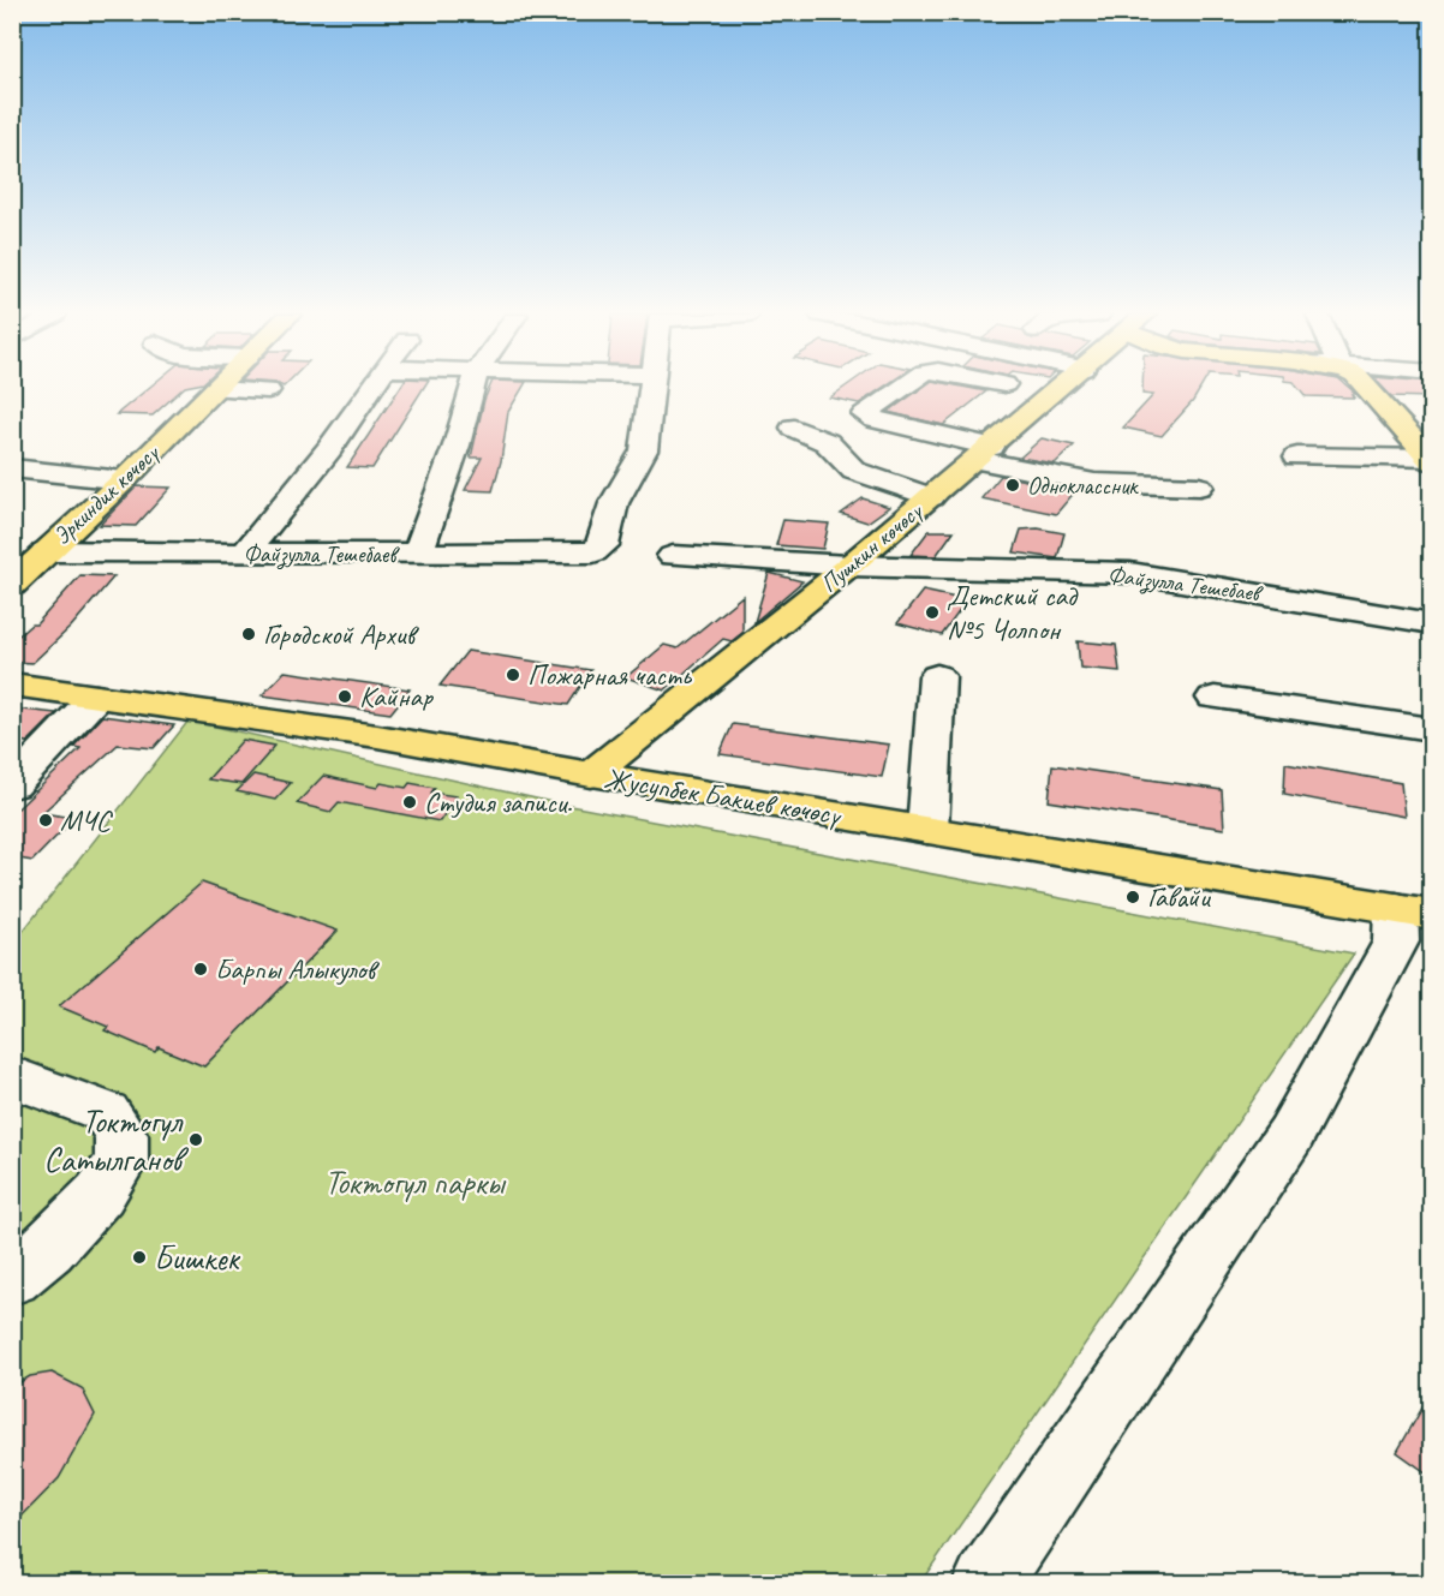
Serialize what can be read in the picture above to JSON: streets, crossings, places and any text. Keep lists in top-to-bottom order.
{
  "streets": {
    "main road": ["Эркиндик көчөсү", "Пушкин көчөсү", "Жусупбек Бакиев көчөсү"],
    "street": ["Файзулла Тешебаев"]
  },
  "crossings": [
    ["Эркиндик көчөсү", "Файзулла Тешебаев"],
    ["Пушкин көчөсү", "Файзулла Тешебаев"],
    ["Пушкин көчөсү", "Жусупбек Бакиев көчөсү"]
  ],
  "parks": ["Токтогул паркы"],
  "places": [
    "Одноклассник",
    "Детский сад №5 Чолпон",
    "Городской Архив",
    "Пожарная часть",
    "Кайнар",
    "Студия записи.",
    "МЧС",
    "Гавайи",
    "Барпы Алыкулов",
    "Токтогул Сатылганов",
    "Бишкек"
  ]
}
